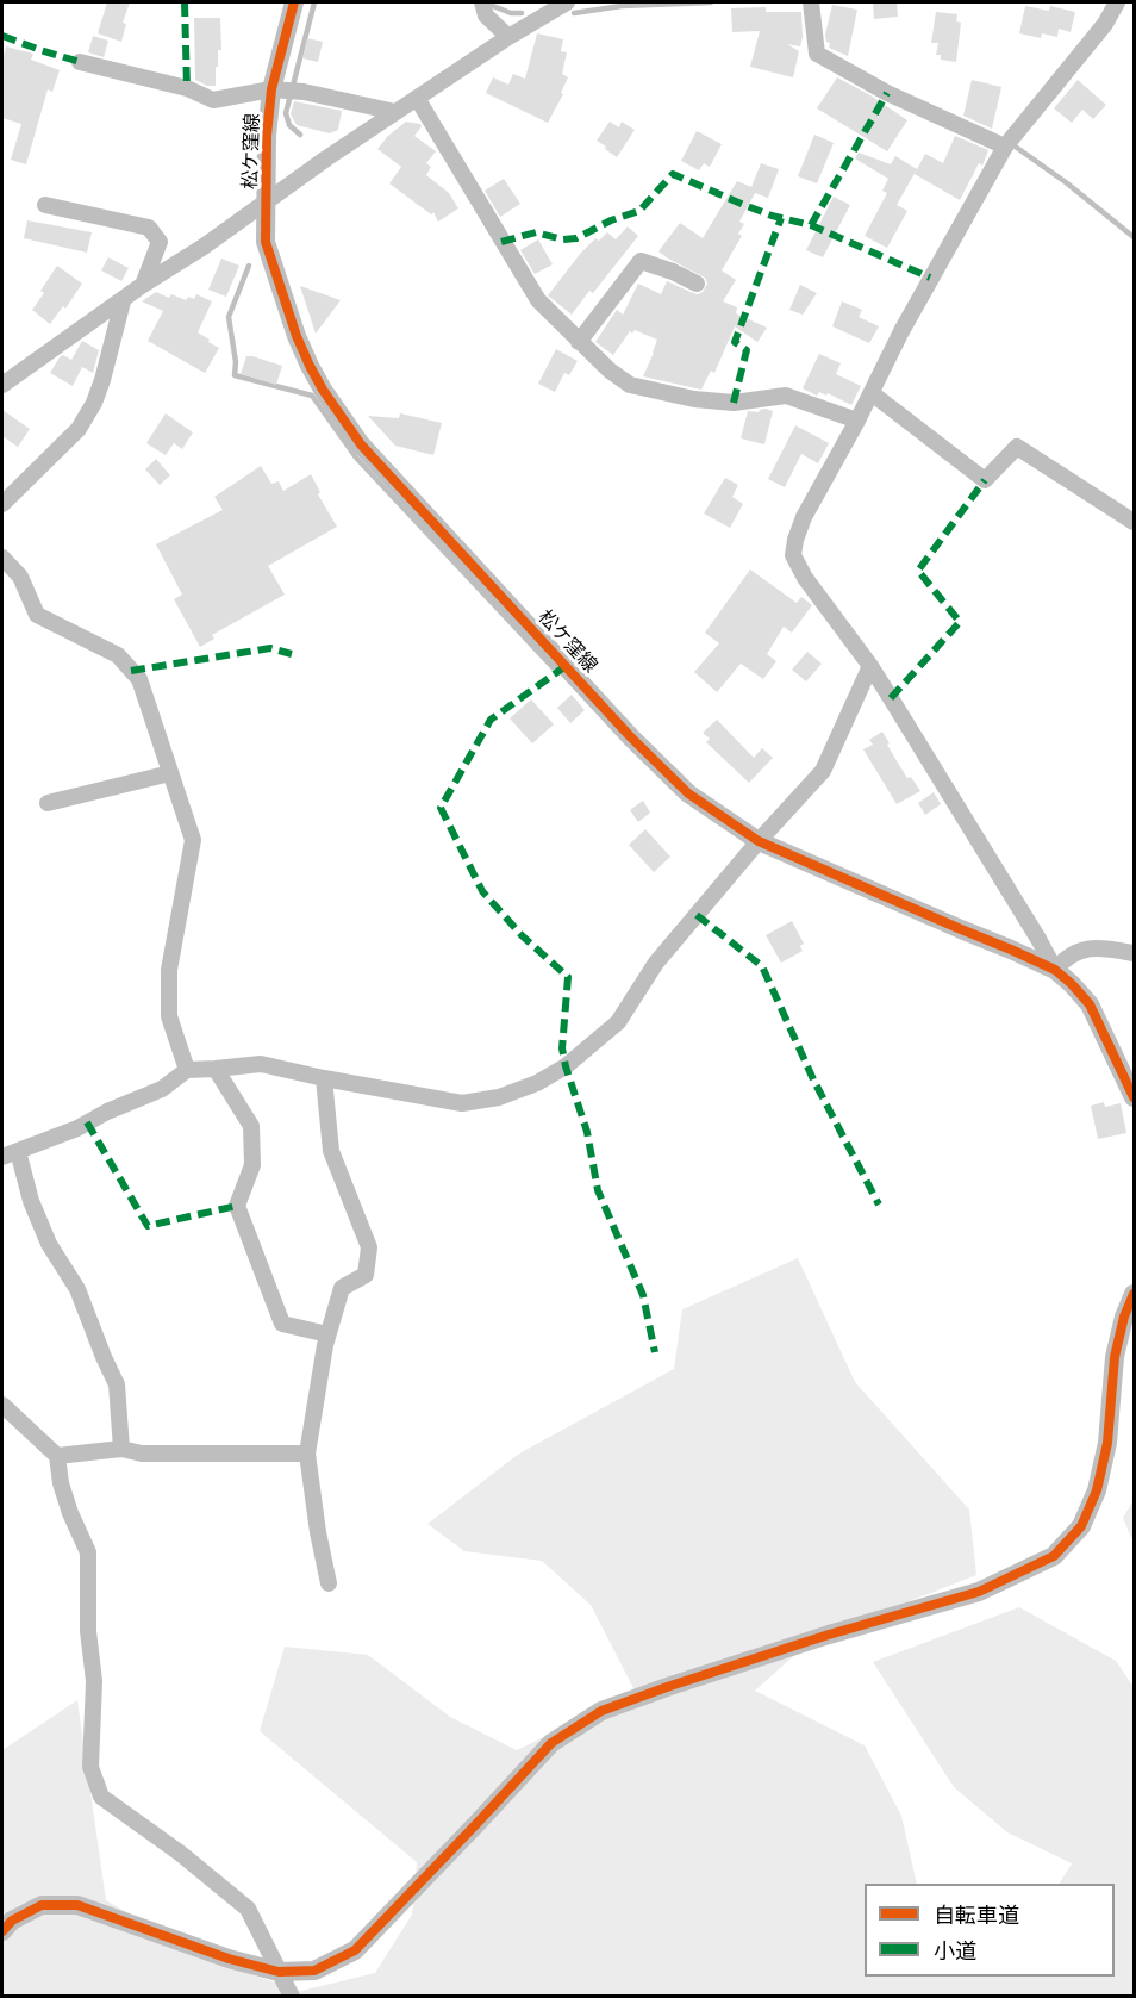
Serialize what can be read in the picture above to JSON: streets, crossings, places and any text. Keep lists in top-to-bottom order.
{
  "streets": {
    "street": ["松ケ窪線"]
  },
  "legend": ["自転車道", "小道"]
}
